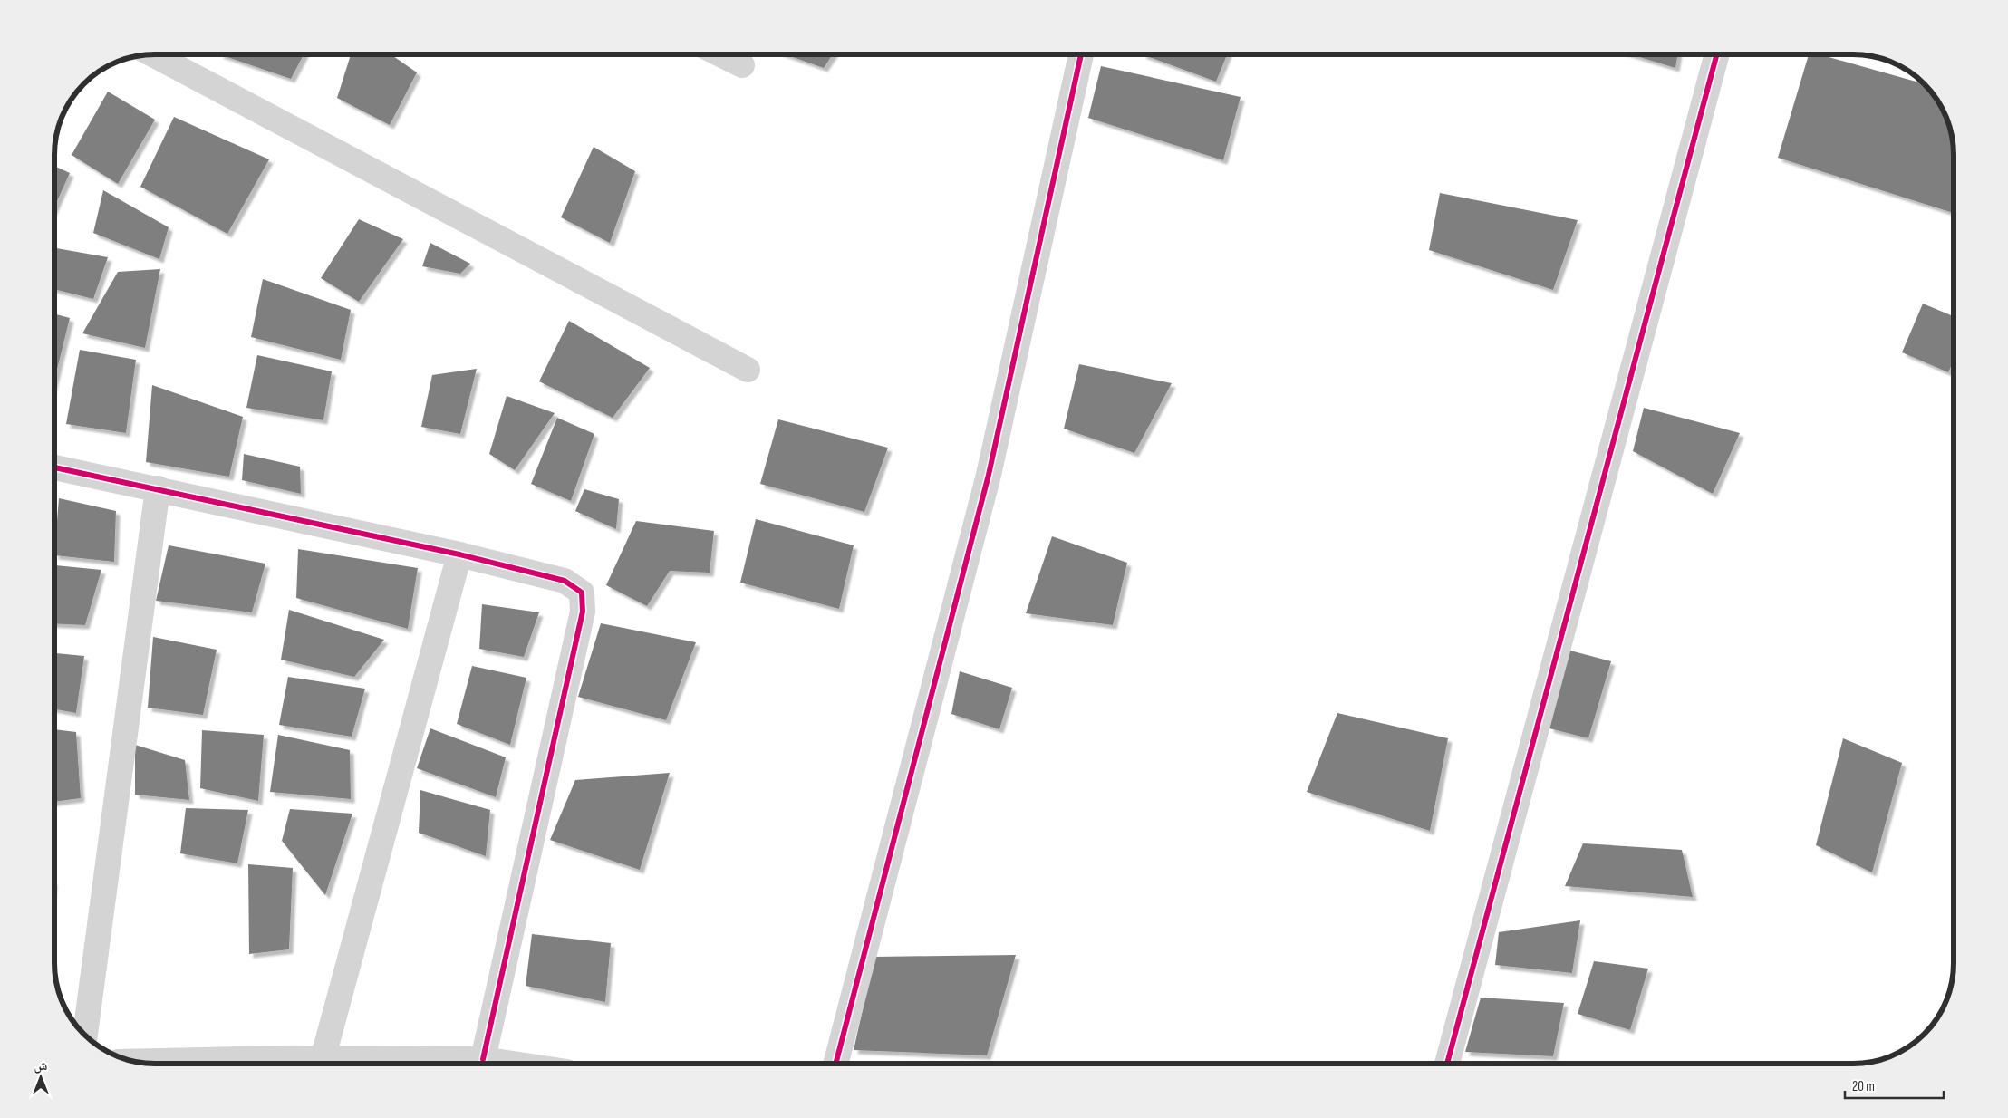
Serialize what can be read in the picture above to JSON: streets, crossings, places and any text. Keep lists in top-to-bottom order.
{
  "scale_bar": "20 m",
  "north": "top"
}
